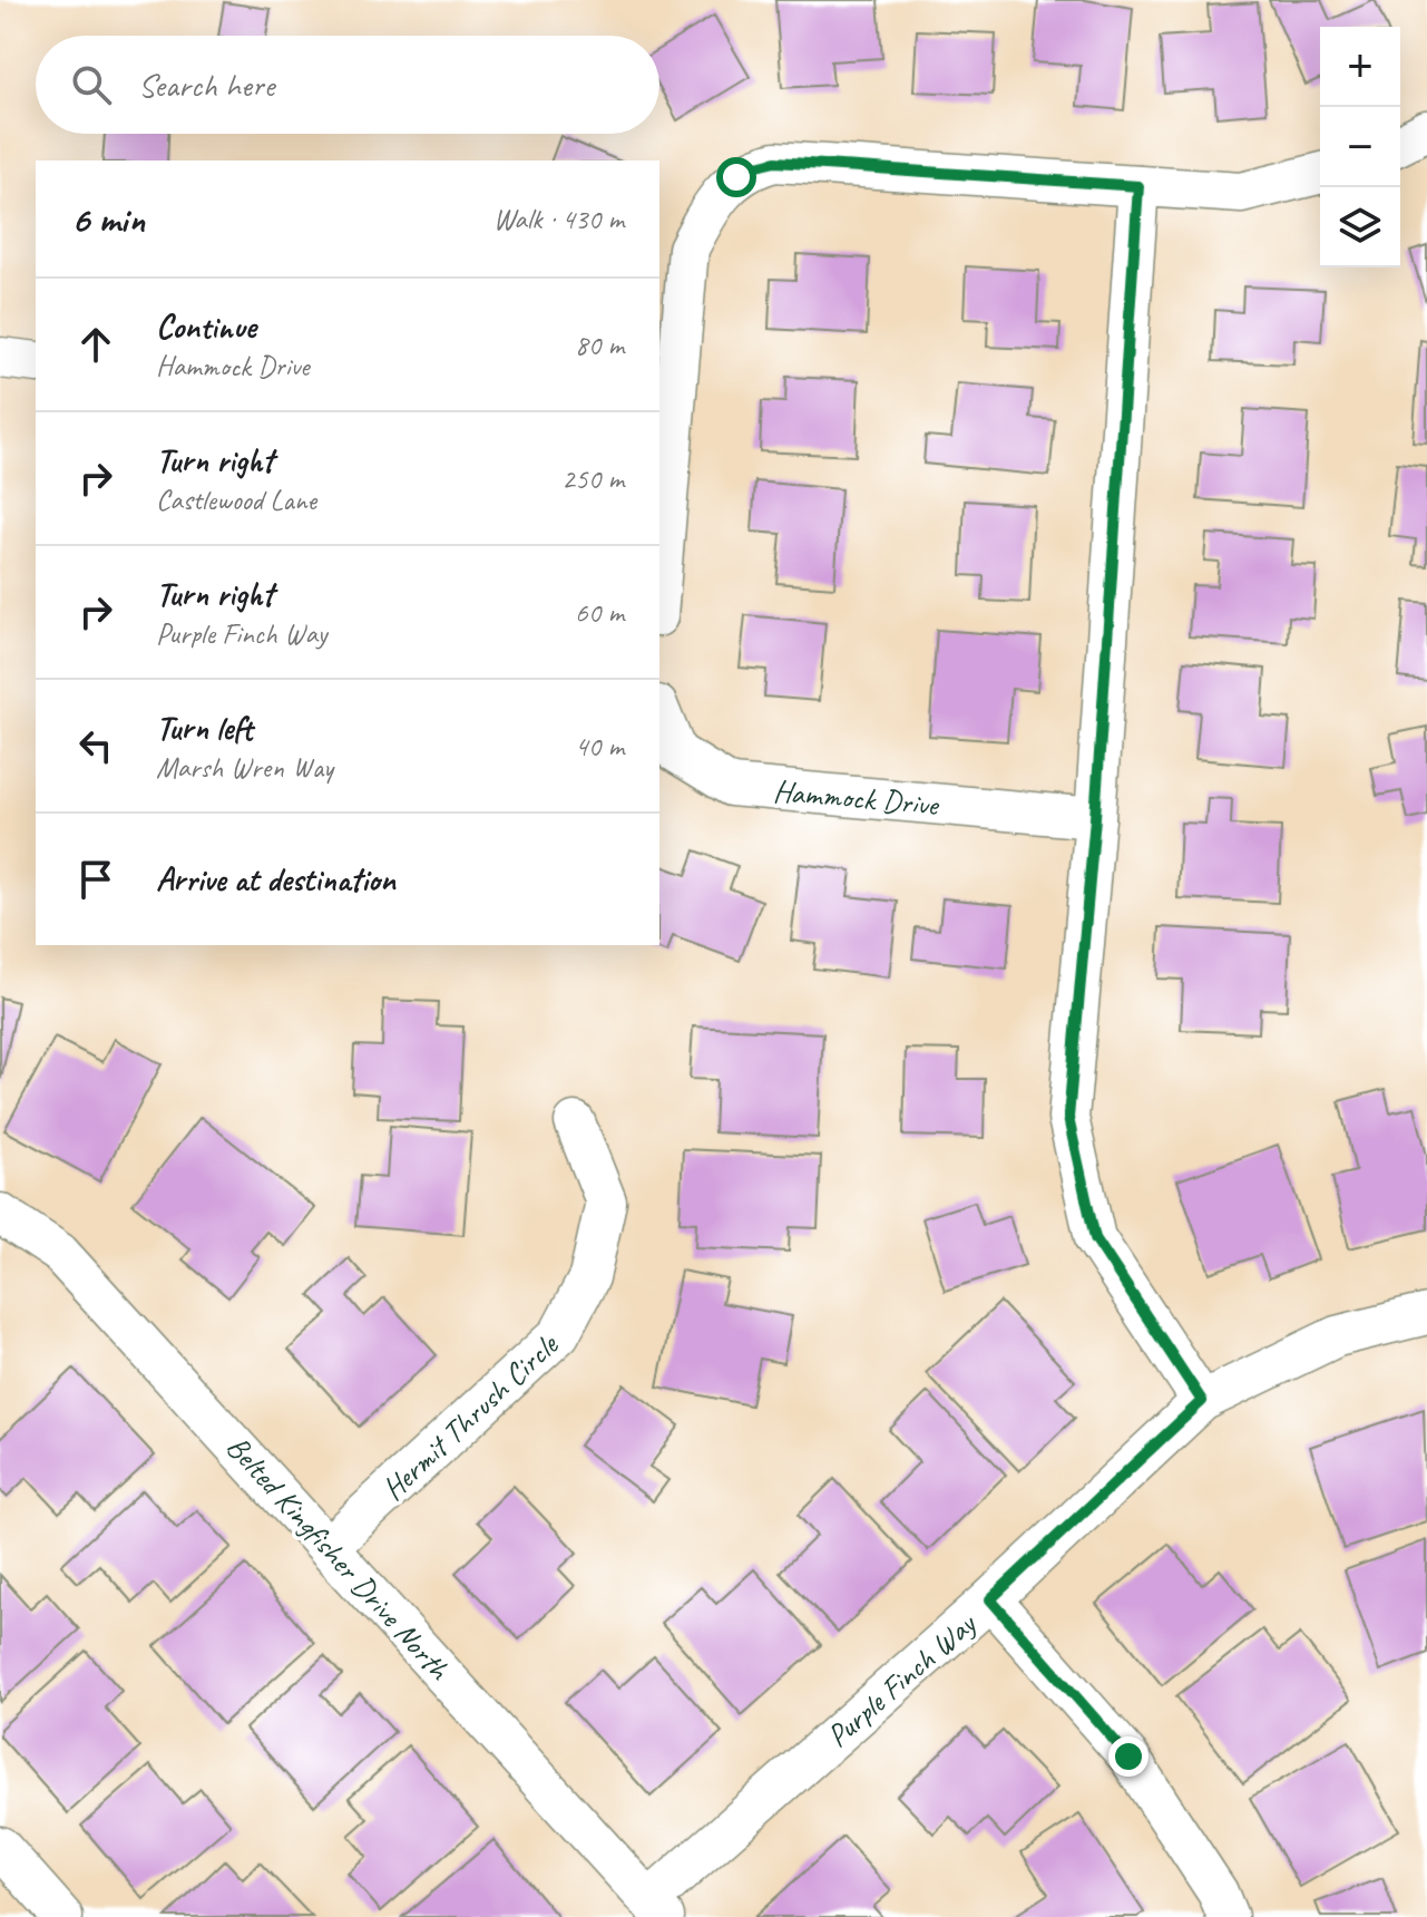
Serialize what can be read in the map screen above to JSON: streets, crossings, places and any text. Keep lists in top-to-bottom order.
{
  "streets": {
    "street": [
      "Hammock Drive",
      "Hermit Thrush Circle",
      "Belted Kingfisher Drive North",
      "Purple Finch Way"
    ]
  },
  "crossings": [
    ["Hermit Thrush Circle", "Belted Kingfisher Drive North"],
    ["Belted Kingfisher Drive North", "Purple Finch Way"]
  ],
  "page": {
    "map_buttons": ["+", "−"],
    "search": "Search here",
    "heading": ["6 min", "Walk · 430 m"],
    "list": [
      ["Continue", "Hammock Drive", "80 m"],
      ["Turn right", "Castlewood Lane", "250 m"],
      ["Turn right", "Purple Finch Way", "60 m"],
      ["Turn left", "Marsh Wren Way", "40 m"],
      "Arrive at destination"
    ]
  }
}
